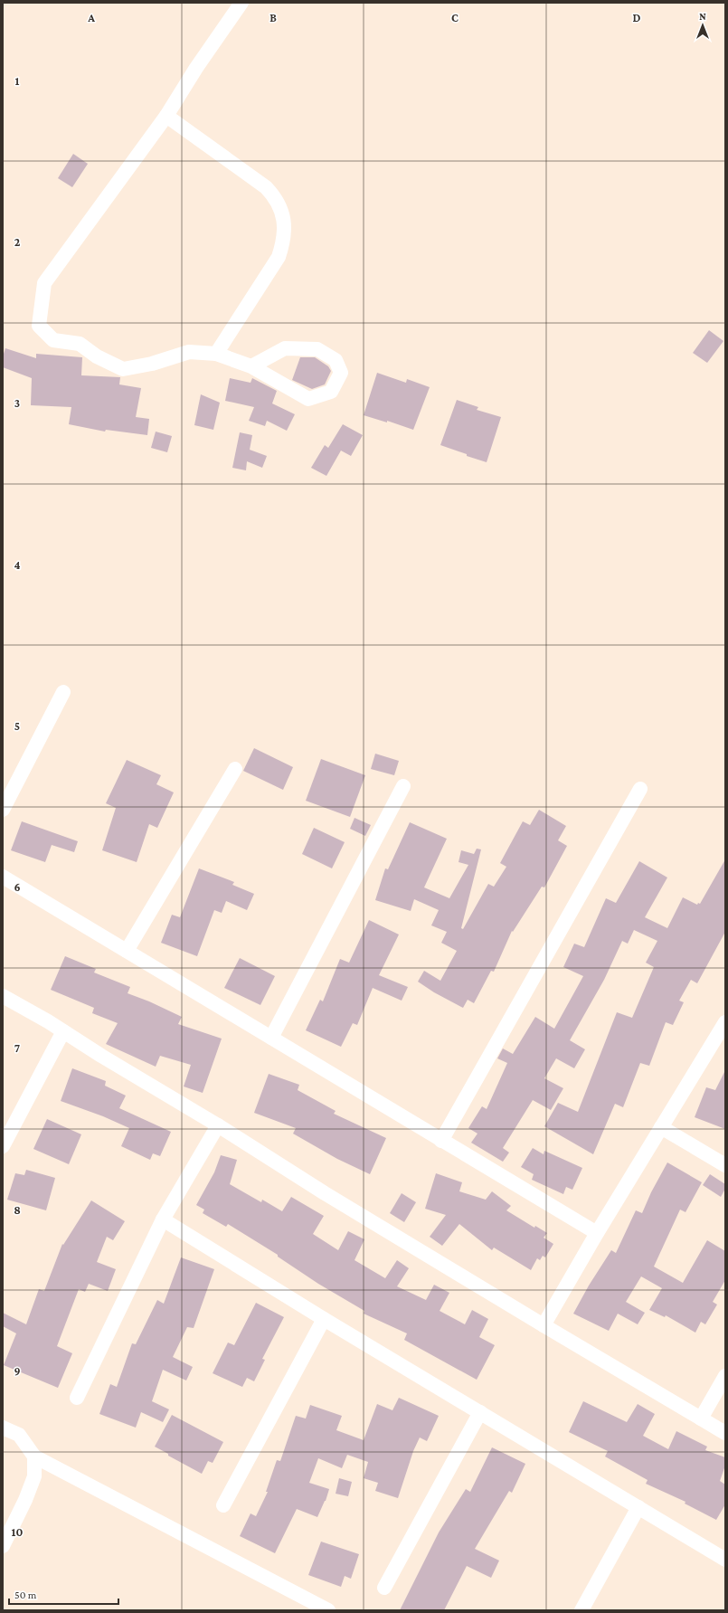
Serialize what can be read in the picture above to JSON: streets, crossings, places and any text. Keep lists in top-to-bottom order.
{
  "scale_bar": "50 m",
  "north": "top",
  "grid": {
    "columns": [
      "A",
      "B",
      "C",
      "D"
    ],
    "rows": [
      "1",
      "2",
      "3",
      "4",
      "5",
      "6",
      "7",
      "8",
      "9",
      "10"
    ]
  }
}
